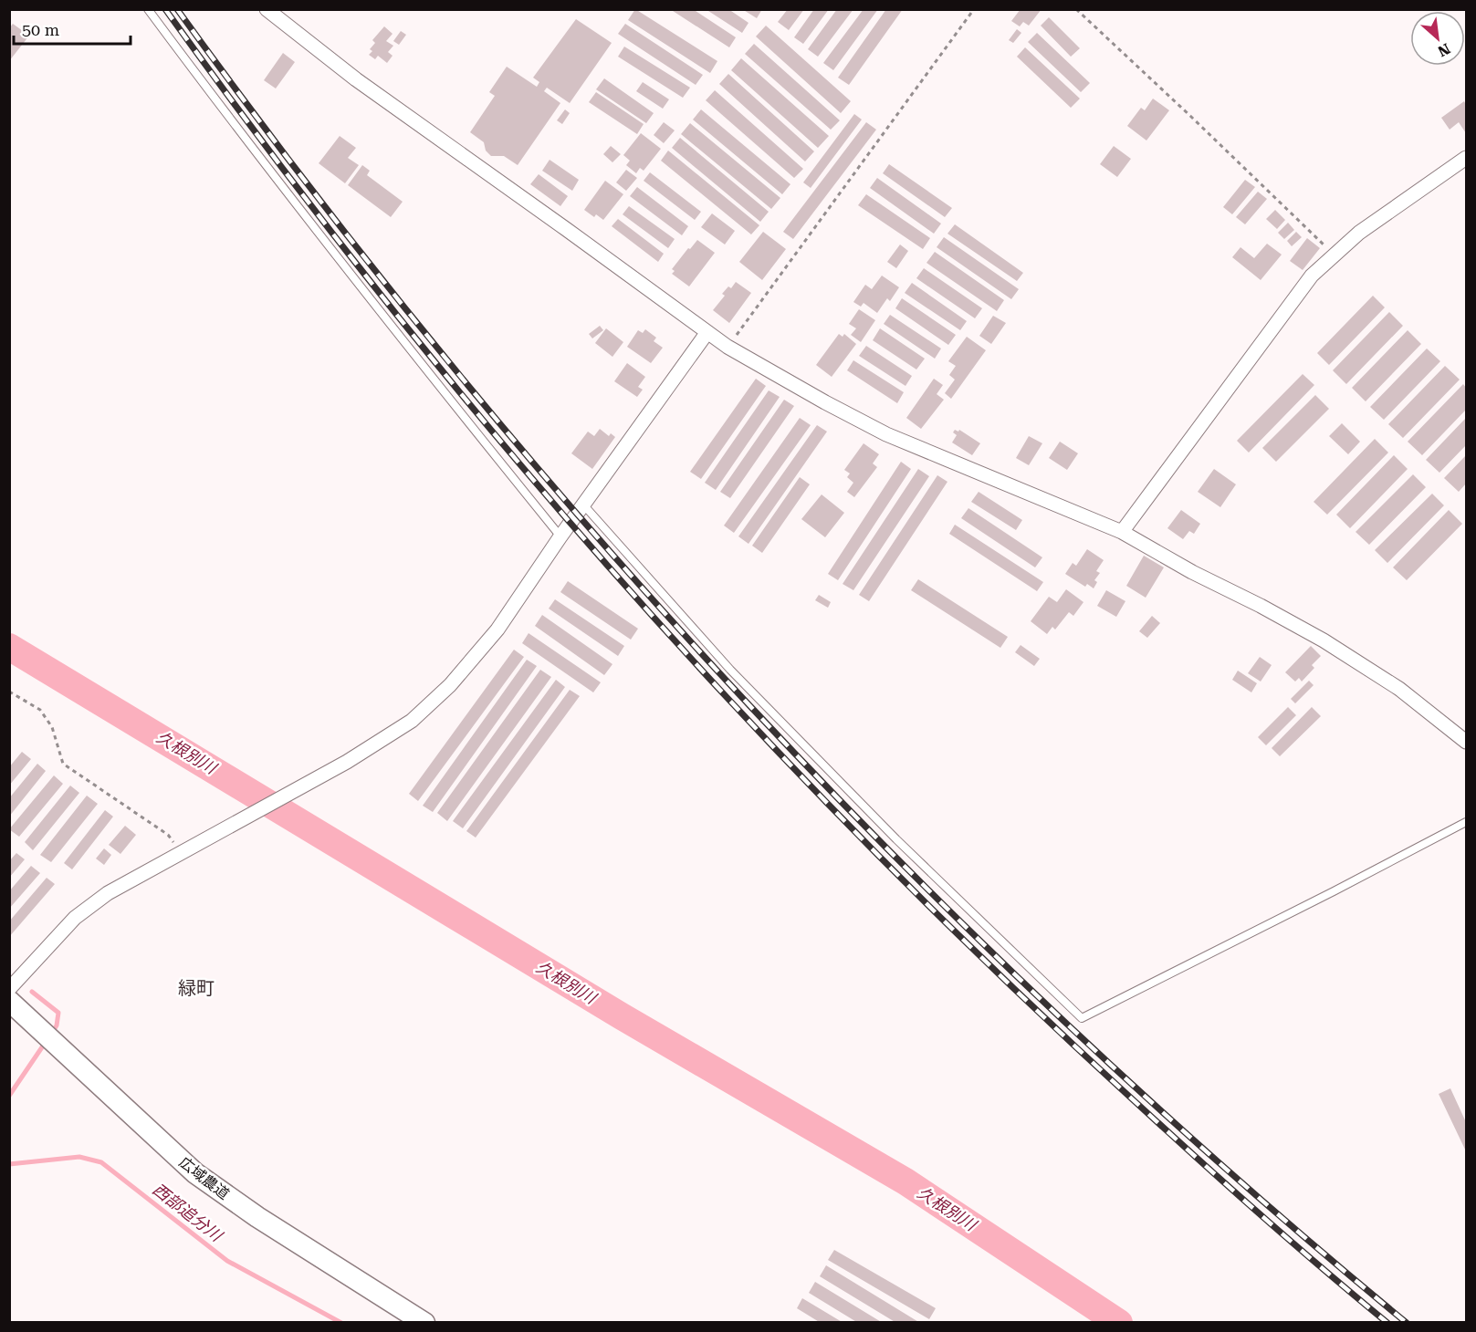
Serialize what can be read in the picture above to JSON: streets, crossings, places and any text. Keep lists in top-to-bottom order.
{
  "streets": {
    "street": ["広域農道"]
  },
  "districts": ["緑町"],
  "water": ["久根別川", "西部追分川"],
  "scale_bar": "50 m",
  "north": "bottom right"
}
